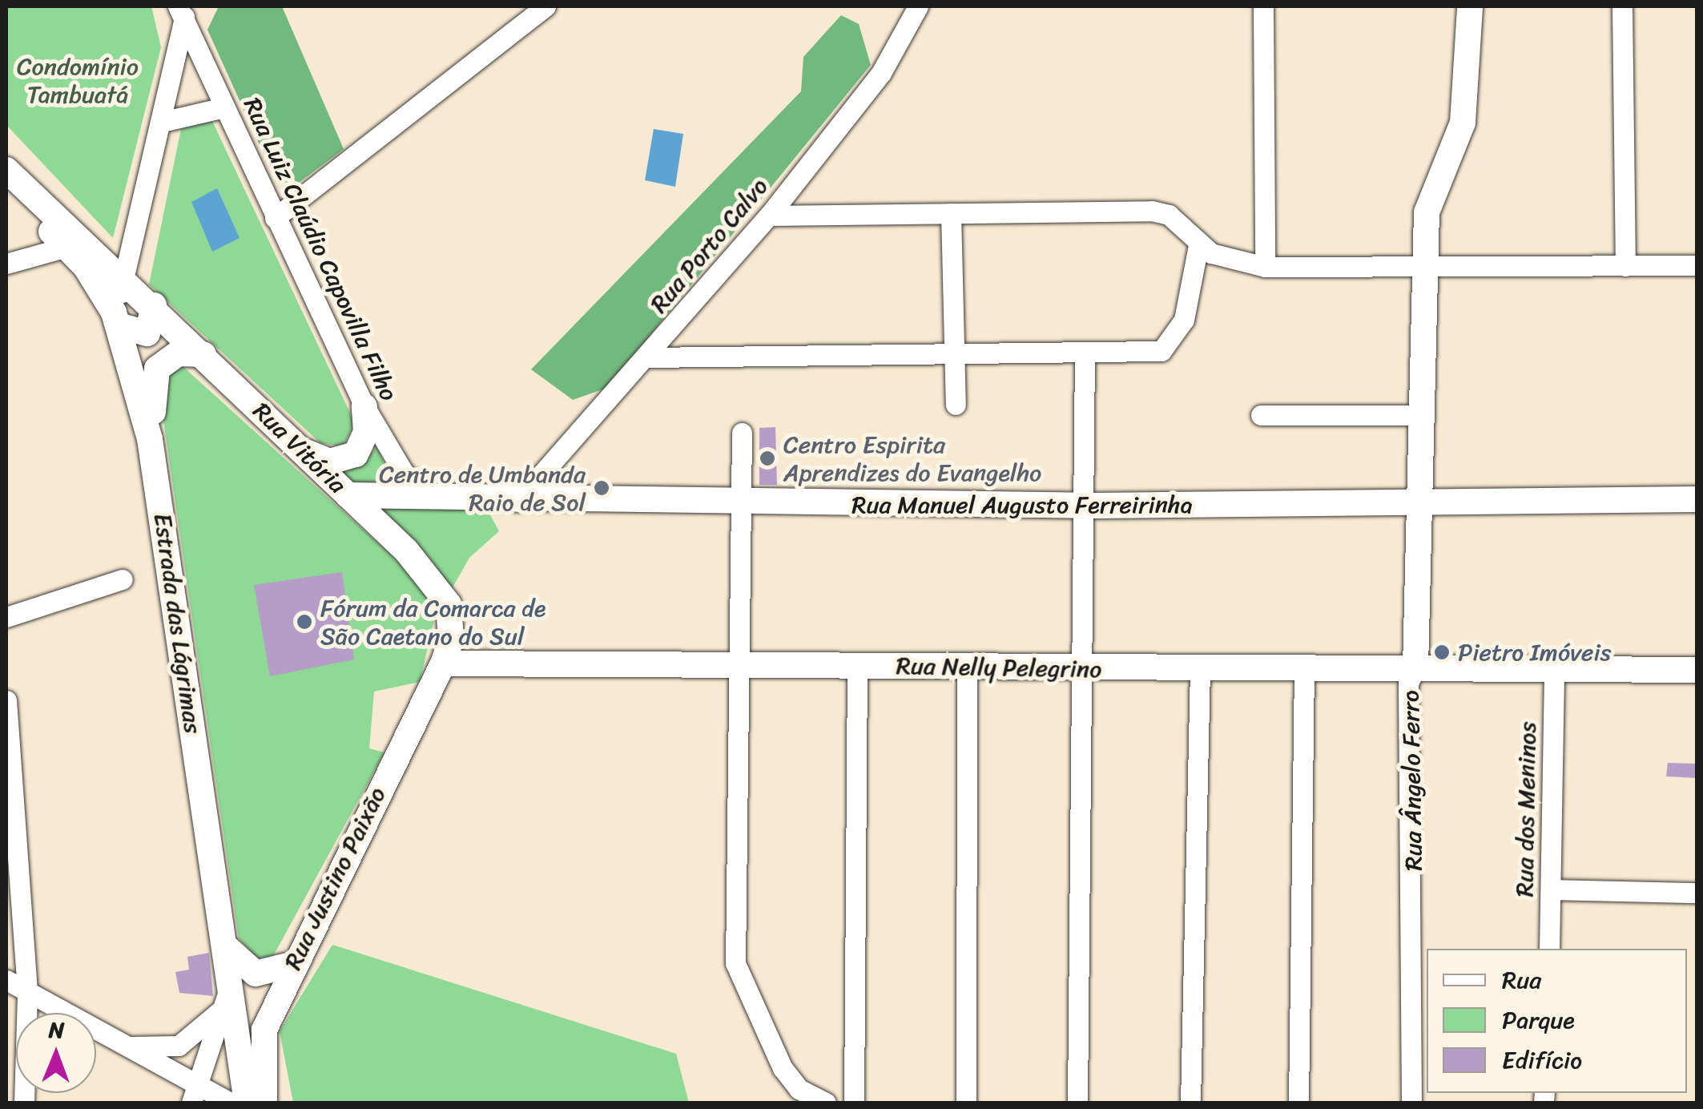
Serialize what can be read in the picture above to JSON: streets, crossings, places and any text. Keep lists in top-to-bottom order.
{
  "streets": {
    "main road": [
      "Rua Vitória",
      "Rua Manuel Augusto Ferreirinha",
      "Estrada das Lágrimas",
      "Rua Nelly Pelegrino",
      "Rua Ângelo Ferro",
      "Rua Justino Paixão"
    ],
    "street": ["Rua Porto Calvo", "Rua Luiz Claúdio Capovilla Filho", "Rua dos Meninos"]
  },
  "crossings": [
    ["Rua Porto Calvo", "Rua Manuel Augusto Ferreirinha"],
    ["Rua Luiz Claúdio Capovilla Filho", "Rua Manuel Augusto Ferreirinha"],
    ["Rua Vitória", "Rua Manuel Augusto Ferreirinha"],
    ["Rua Vitória", "Rua Nelly Pelegrino"],
    ["Rua Vitória", "Rua Justino Paixão"],
    ["Rua Manuel Augusto Ferreirinha", "Rua Ângelo Ferro"],
    ["Rua Nelly Pelegrino", "Rua Ângelo Ferro"],
    ["Rua Nelly Pelegrino", "Rua dos Meninos"],
    ["Rua Nelly Pelegrino", "Rua Justino Paixão"]
  ],
  "parks": ["Condomínio Tambuatá"],
  "places": [
    "Centro Espirita Aprendizes do Evangelho",
    "Centro de Umbanda Raio de Sol",
    "Fórum da Comarca de São Caetano do Sul",
    "Pietro Imóveis"
  ],
  "legend": ["Rua", "Parque", "Edifício"],
  "north": "top"
}
